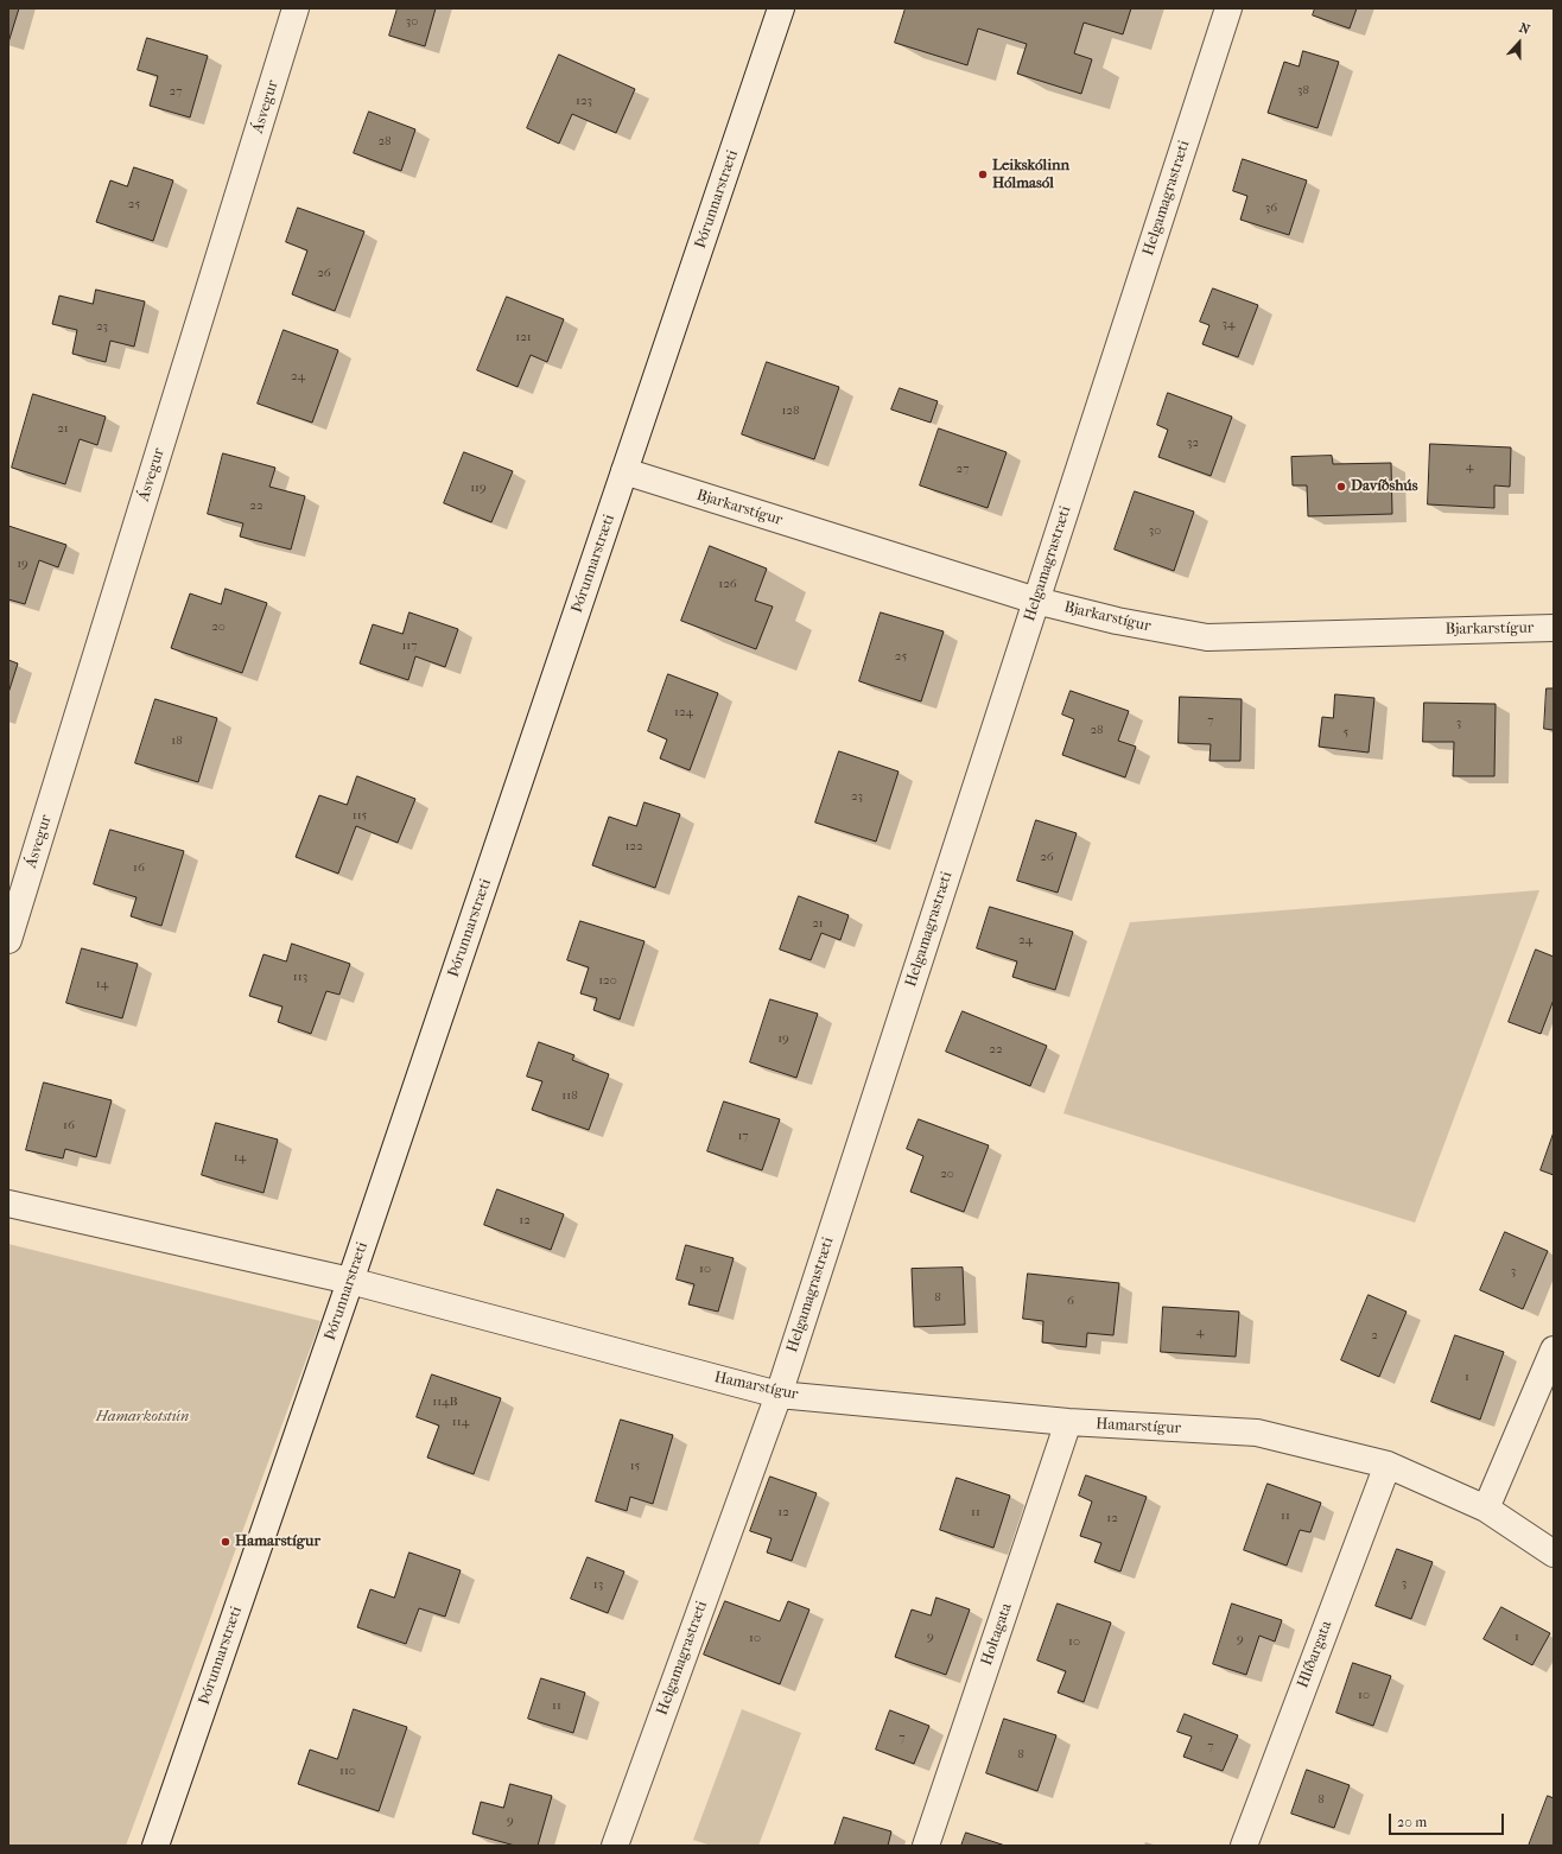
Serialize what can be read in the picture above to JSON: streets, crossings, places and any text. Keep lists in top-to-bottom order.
{
  "streets": {
    "street": [
      "Ásvegur",
      "Helgamagrastræti",
      "Þórunnarstræti",
      "Bjarkarstígur",
      "Hamarstígur",
      "Holtagata",
      "Hlíðargata"
    ]
  },
  "crossings": [
    ["Helgamagrastræti", "Bjarkarstígur"],
    ["Helgamagrastræti", "Hamarstígur"],
    ["Þórunnarstræti", "Bjarkarstígur"],
    ["Þórunnarstræti", "Hamarstígur"],
    ["Hamarstígur", "Holtagata"],
    ["Hamarstígur", "Hlíðargata"]
  ],
  "parks": ["Hamarkotstún"],
  "places": ["Leikskólinn Hólmasól", "Davíðshús", "Hamarstígur"],
  "house_numbers": [
    "30",
    "38",
    "27",
    "123",
    "28",
    "25",
    "36",
    "26",
    "34",
    "23",
    "121",
    "24",
    "128",
    "21",
    "32",
    "4",
    "27",
    "119",
    "22",
    "30",
    "19",
    "126",
    "20",
    "117",
    "25",
    "124",
    "7",
    "3",
    "28",
    "5",
    "18",
    "23",
    "115",
    "122",
    "26",
    "16",
    "21",
    "24",
    "113",
    "120",
    "14",
    "19",
    "22",
    "118",
    "16",
    "17",
    "14",
    "20",
    "12",
    "10",
    "3",
    "8",
    "6",
    "4",
    "2",
    "1",
    "114B",
    "114",
    "15",
    "12",
    "11",
    "11",
    "12",
    "3",
    "13",
    "9",
    "1",
    "10",
    "9",
    "10",
    "10",
    "11",
    "7",
    "7",
    "8",
    "110",
    "8",
    "9"
  ],
  "scale_bar": "20 m",
  "north": "top"
}
